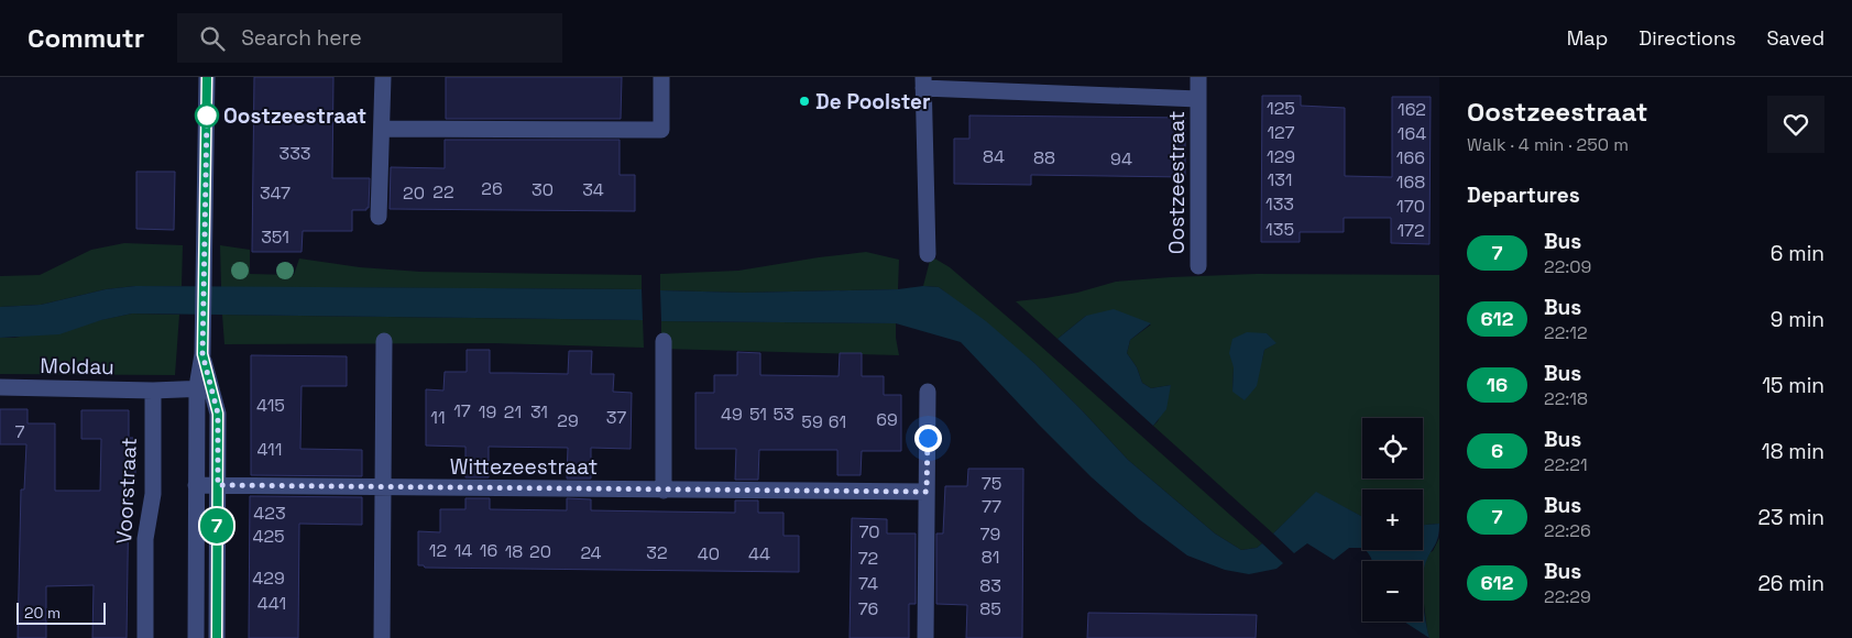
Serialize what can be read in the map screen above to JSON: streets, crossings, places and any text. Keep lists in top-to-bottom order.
{
  "streets": {
    "street": [
      "Oostzeestraat",
      "Moldau",
      "Wittezeestraat",
      "Voorstraat"
    ]
  },
  "crossings": [
    ["Moldau", "Voorstraat"]
  ],
  "places": ["De Poolster", "Oostzeestraat"],
  "lines": ["bus line 7"],
  "house_numbers": [
    "125",
    "162",
    "127",
    "164",
    "333",
    "84",
    "129",
    "88",
    "166",
    "94",
    "131",
    "168",
    "26",
    "30",
    "34",
    "22",
    "347",
    "20",
    "133",
    "170",
    "135",
    "172",
    "351",
    "415",
    "17",
    "19",
    "21",
    "31",
    "49",
    "51",
    "53",
    "11",
    "37",
    "69",
    "29",
    "59",
    "61",
    "7",
    "411",
    "75",
    "77",
    "423",
    "70",
    "79",
    "425",
    "12",
    "14",
    "16",
    "18",
    "20",
    "24",
    "32",
    "40",
    "44",
    "81",
    "72",
    "429",
    "74",
    "83",
    "441",
    "76",
    "85"
  ],
  "scale_bar": "20 m",
  "page": {
    "header": "Commutr",
    "search": "Search here",
    "nav": ["Map", "Directions", "Saved"],
    "on_map": "7",
    "heading": [
      ["Oostzeestraat", "Walk · 4 min · 250 m"],
      "Departures"
    ],
    "list": [
      {
        "mark": "7",
        "name": "Bus",
        "note": "22:09",
        "value": "6 min"
      },
      {
        "mark": "612",
        "name": "Bus",
        "note": "22:12",
        "value": "9 min"
      },
      {
        "mark": "16",
        "name": "Bus",
        "note": "22:18",
        "value": "15 min"
      },
      {
        "mark": "6",
        "name": "Bus",
        "note": "22:21",
        "value": "18 min"
      },
      {
        "mark": "7",
        "name": "Bus",
        "note": "22:26",
        "value": "23 min"
      },
      {
        "mark": "612",
        "name": "Bus",
        "note": "22:29",
        "value": "26 min"
      }
    ],
    "map_buttons": ["+", "−"],
    "scale": "20 m"
  }
}
